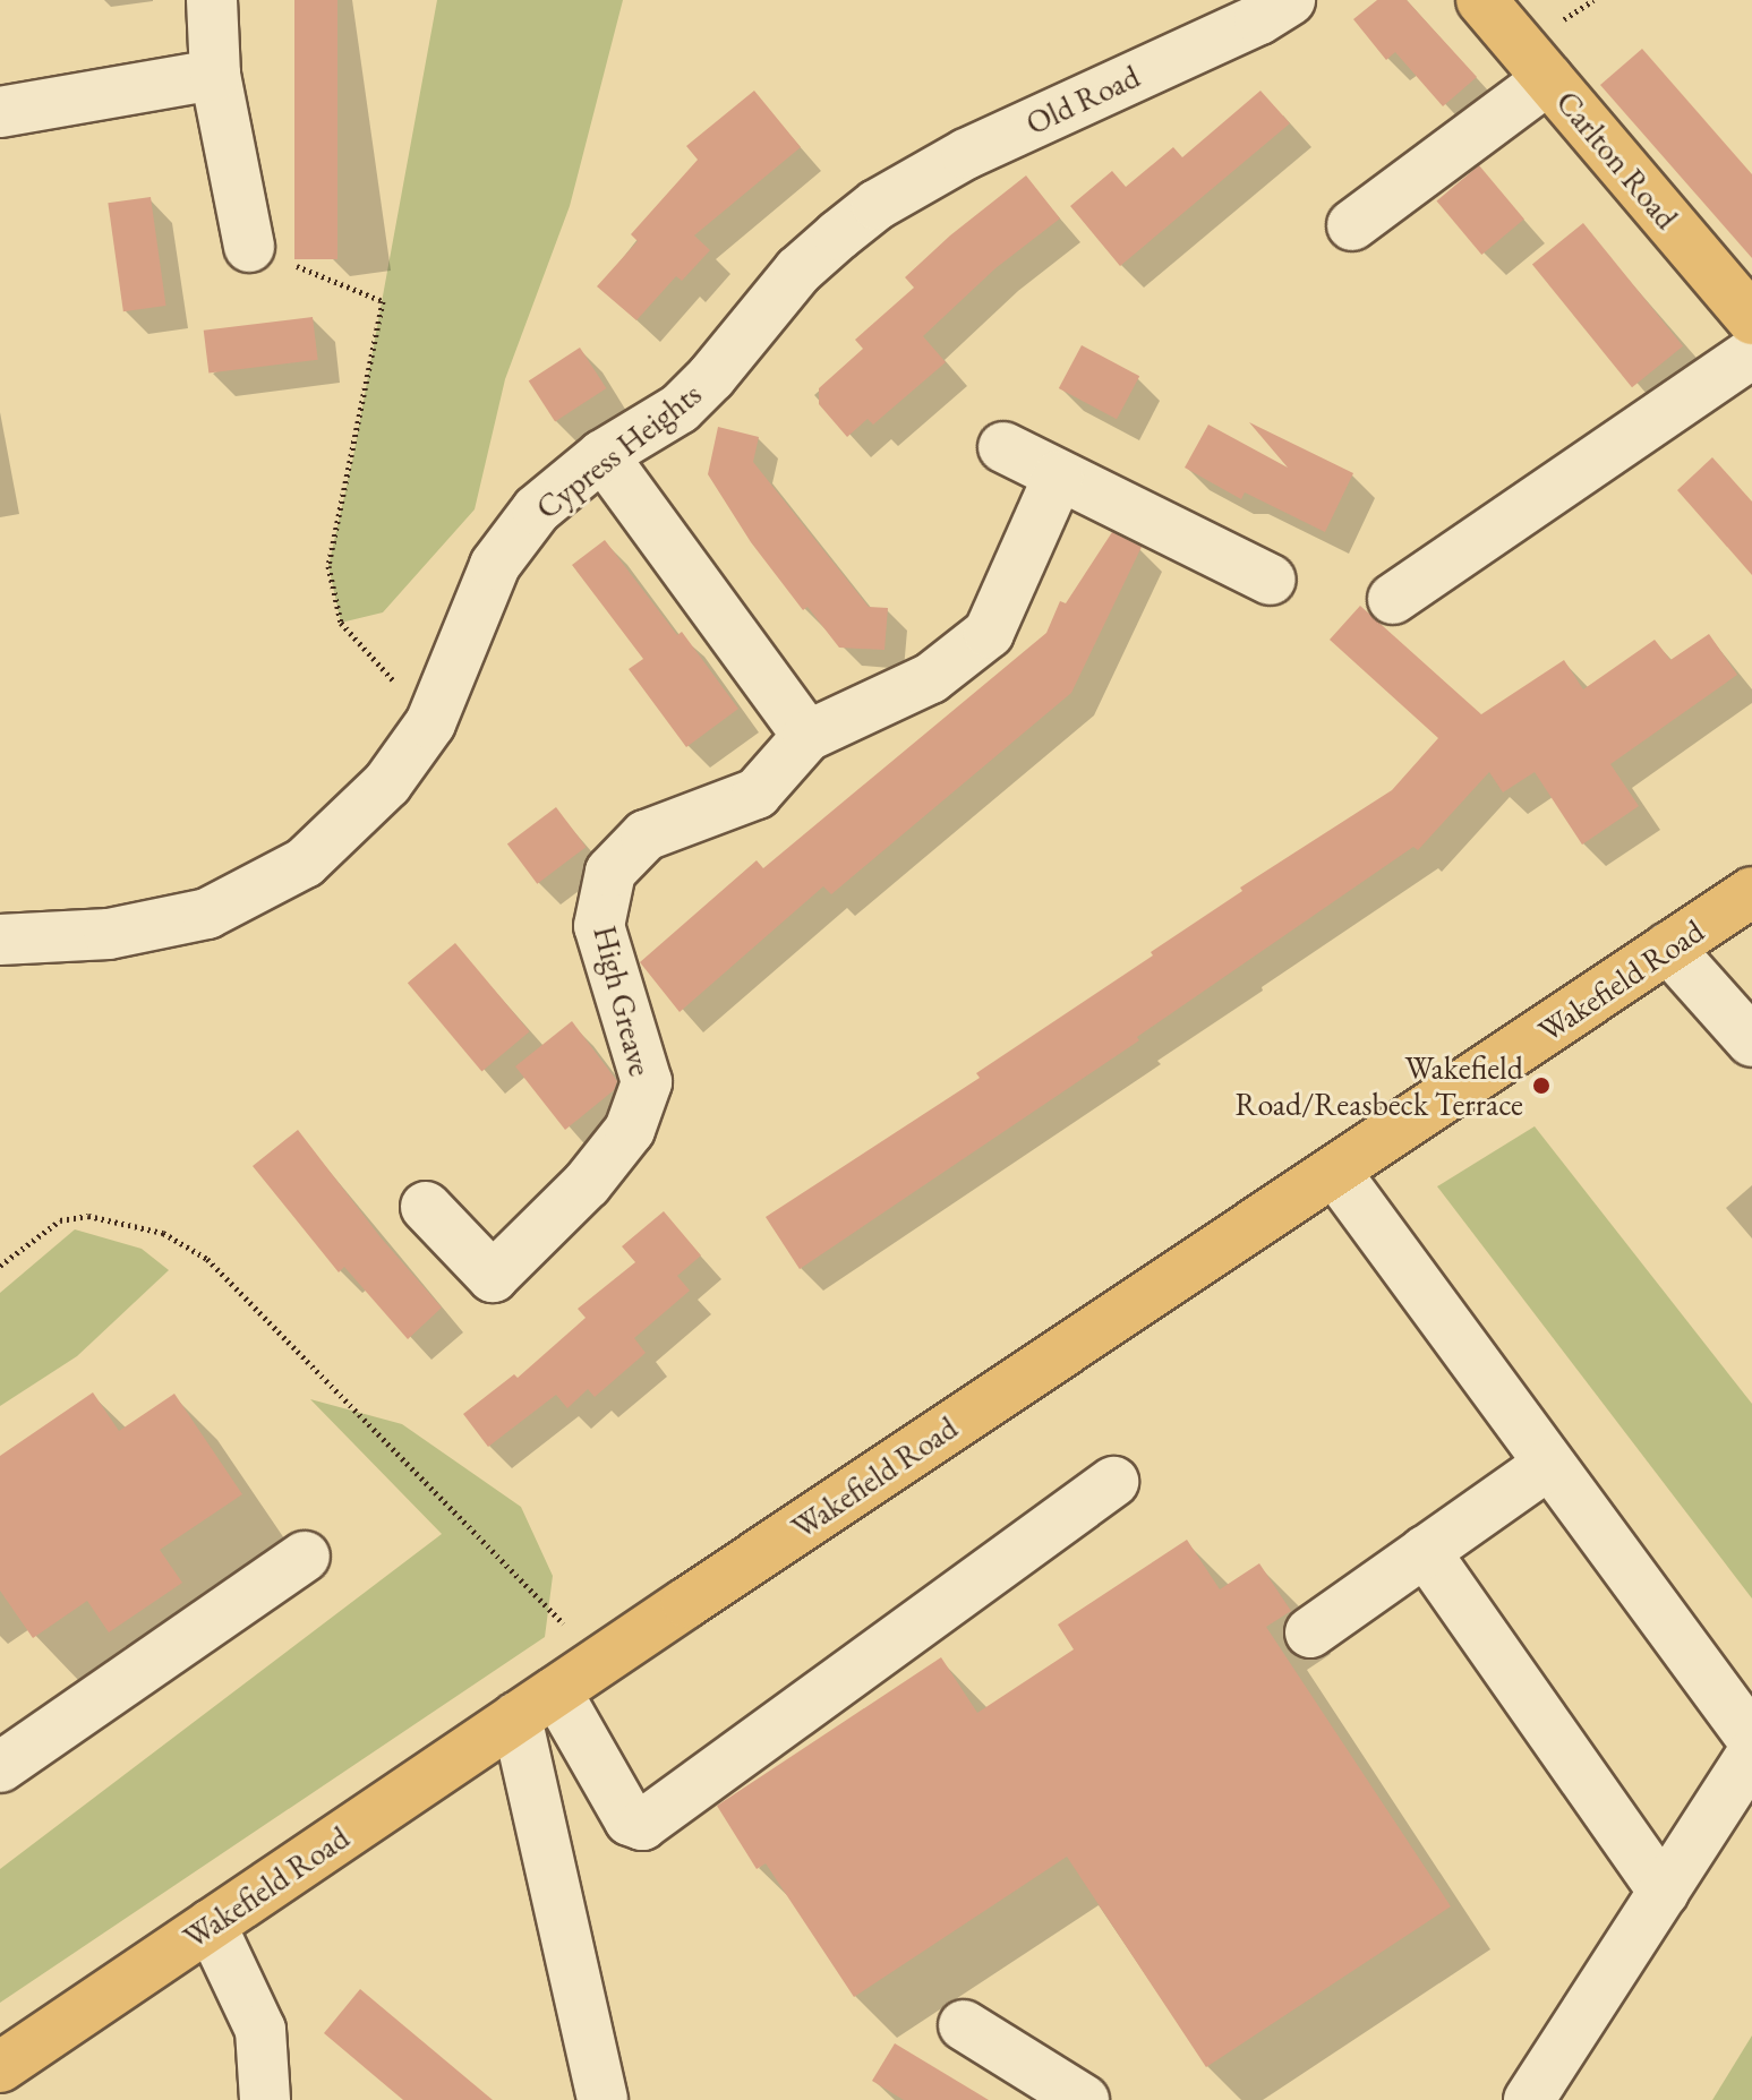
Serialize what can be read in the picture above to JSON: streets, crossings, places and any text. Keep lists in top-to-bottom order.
{
  "streets": {
    "main road": ["Carlton Road", "Wakefield Road"],
    "street": ["Old Road", "Cypress Heights", "High Greave"]
  },
  "crossings": [
    ["Old Road", "Cypress Heights"]
  ],
  "places": ["Wakefield Road/Reasbeck Terrace"]
}
